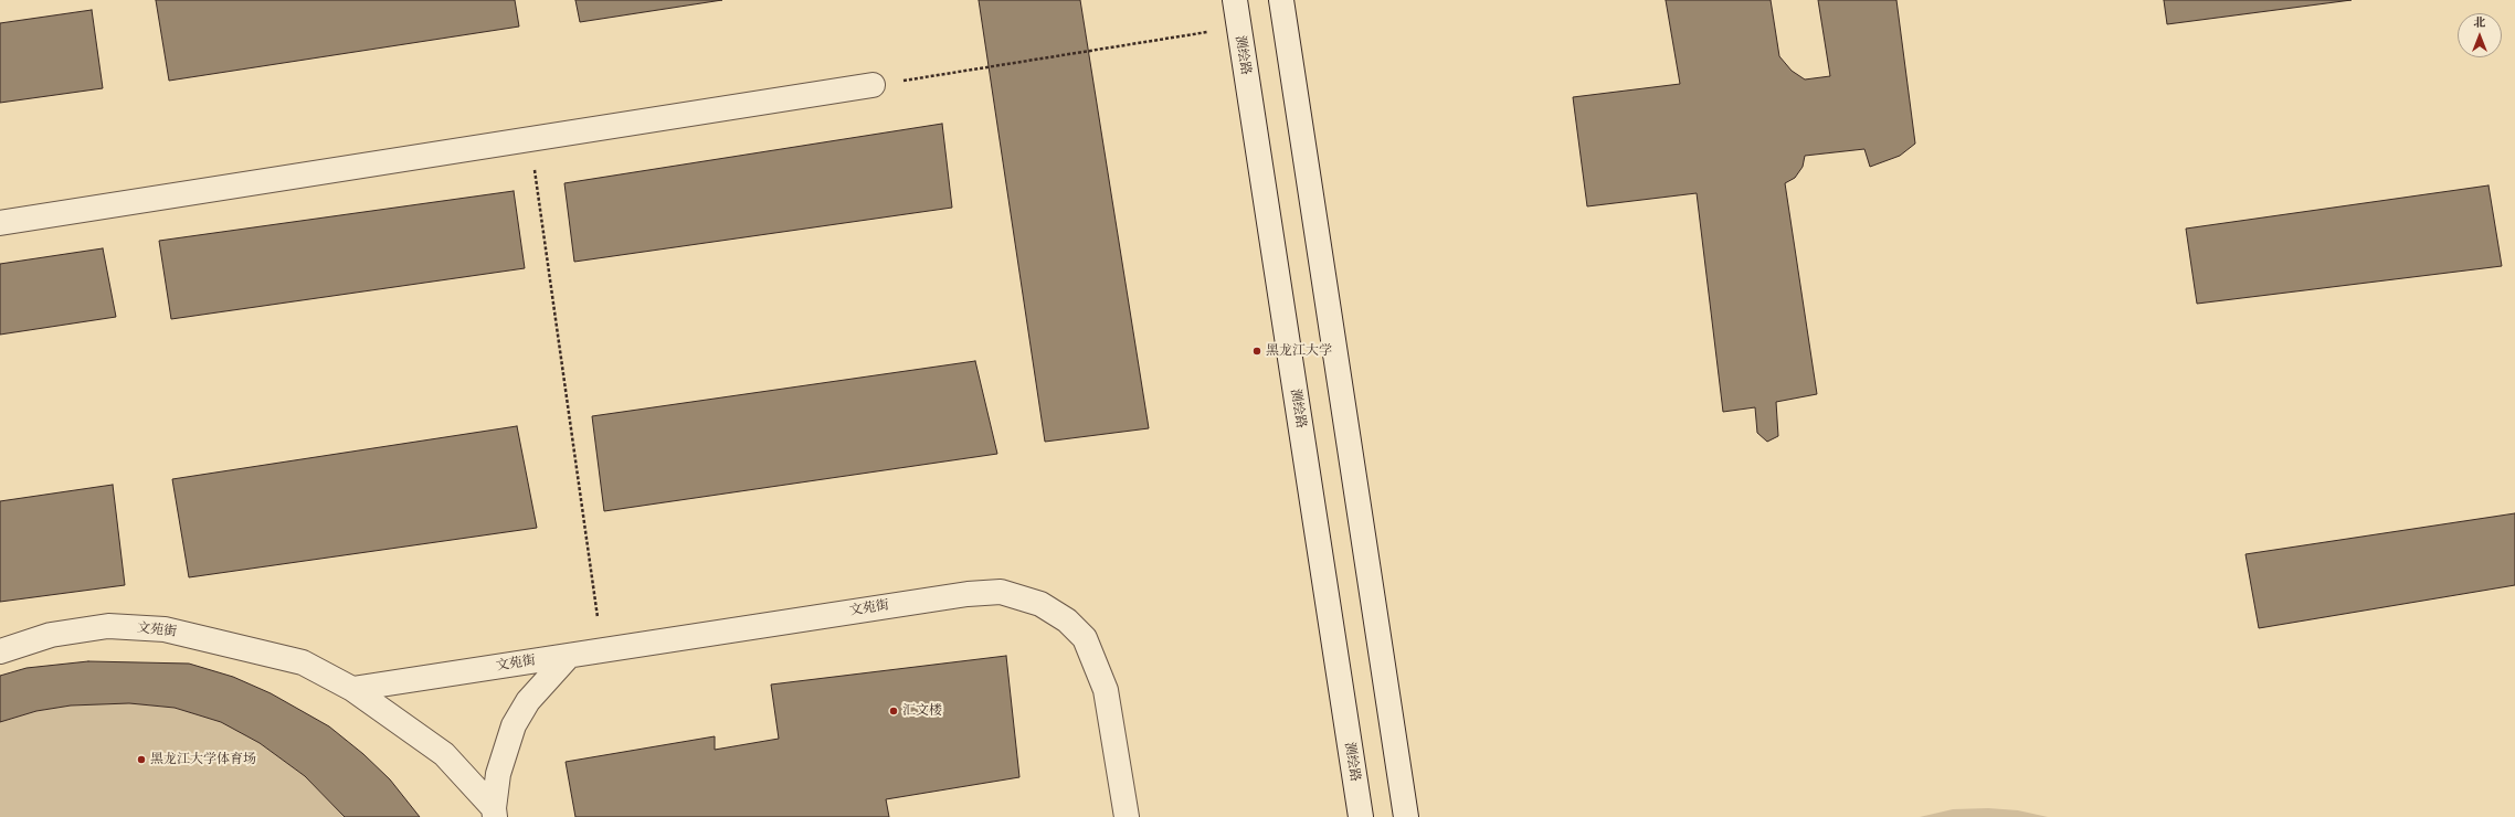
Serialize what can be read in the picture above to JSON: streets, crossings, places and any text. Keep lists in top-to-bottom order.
{
  "streets": {
    "street": ["测绘路", "文苑街"]
  },
  "places": ["黑龙江大学", "汇文楼", "黑龙江大学体育场"],
  "north": "top"
}
